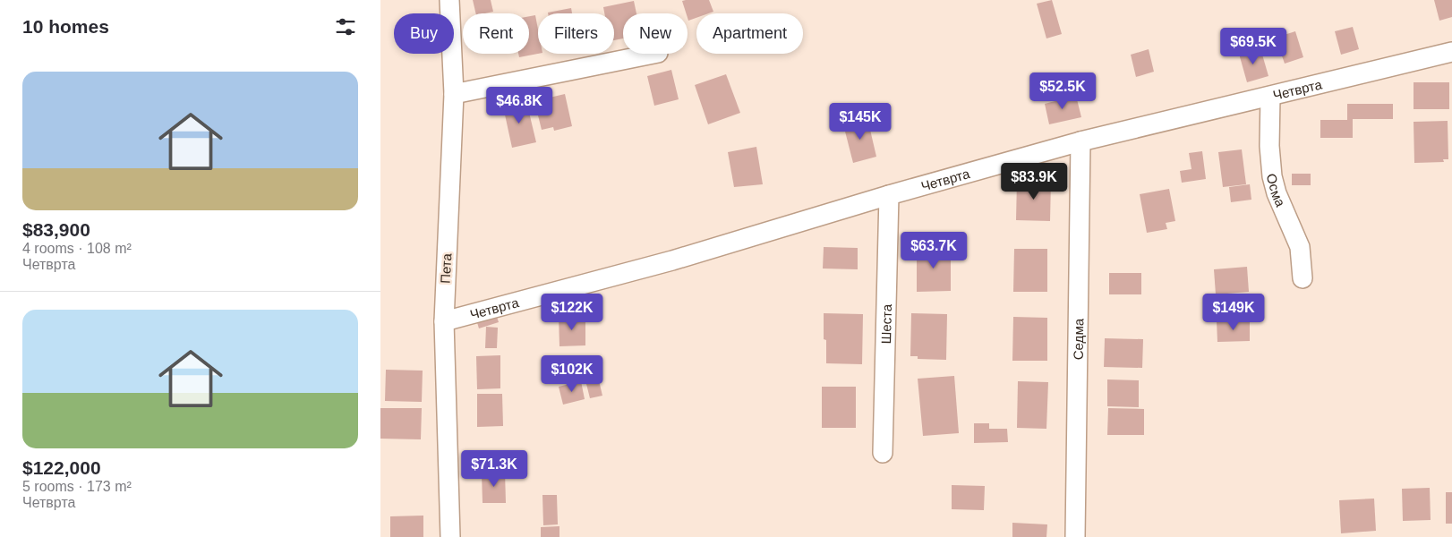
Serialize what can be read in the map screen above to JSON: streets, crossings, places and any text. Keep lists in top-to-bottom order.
{
  "streets": {
    "street": [
      "Четврта",
      "Осма",
      "Пета",
      "Шеста",
      "Седма"
    ]
  },
  "crossings": [
    ["Четврта", "Осма"],
    ["Четврта", "Пета"],
    ["Четврта", "Шеста"],
    ["Четврта", "Седма"]
  ],
  "page": {
    "heading": "10 homes",
    "chip": [
      "Buy",
      "Rent",
      "Filters",
      "New",
      "Apartment"
    ],
    "price": [
      "$69.5K",
      "$52.5K",
      "$46.8K",
      "$145K",
      "$83.9K",
      "$63.7K",
      "$122K",
      "$149K",
      "$102K",
      "$71.3K"
    ],
    "list": [
      {
        "name": "$83,900",
        "note": "4 rooms · 108 m² · Четврта"
      },
      {
        "name": "$122,000",
        "note": "5 rooms · 173 m² · Четврта"
      }
    ]
  }
}
